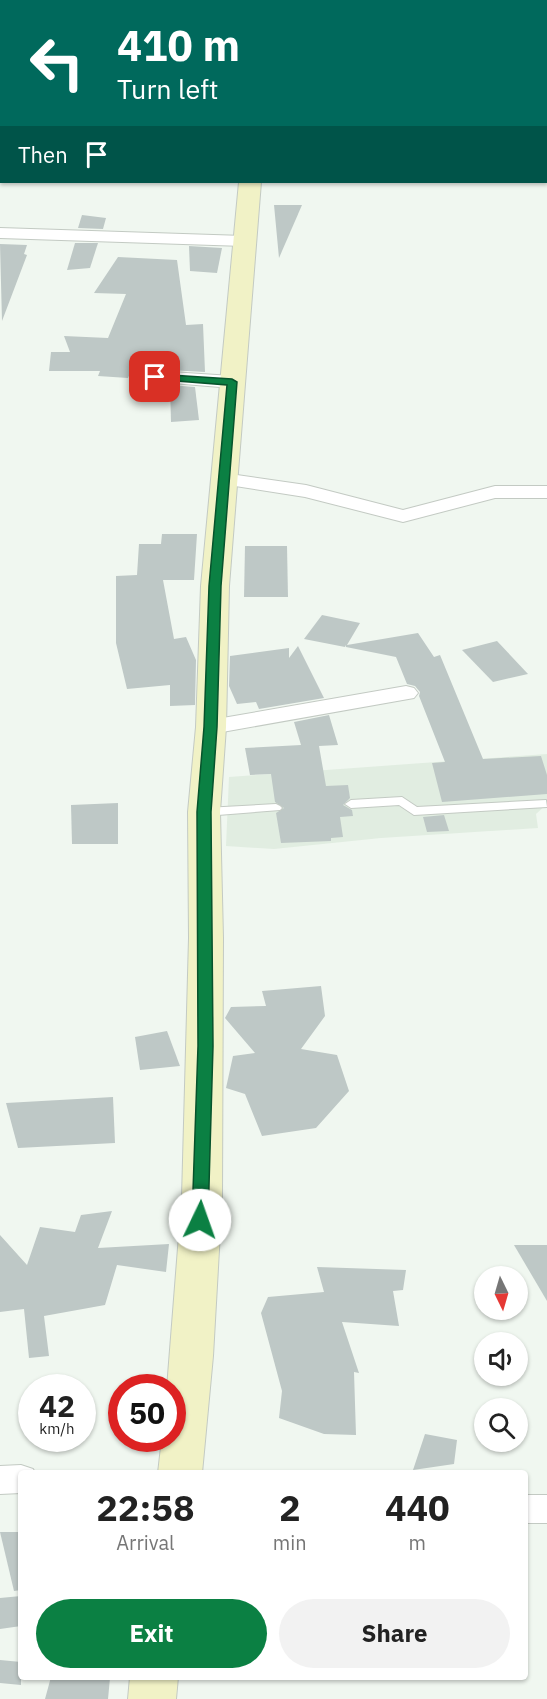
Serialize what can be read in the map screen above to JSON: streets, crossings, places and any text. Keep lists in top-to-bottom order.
{
  "north": "bottom",
  "page": {
    "turn": ["410 m", "Turn left"],
    "then": "Then",
    "speed": "42 km/h",
    "limit": "50",
    "eta": [
      "22:58",
      "Arrival",
      "2",
      "min",
      "440",
      "m"
    ],
    "buttons": ["Exit", "Share"]
  }
}
